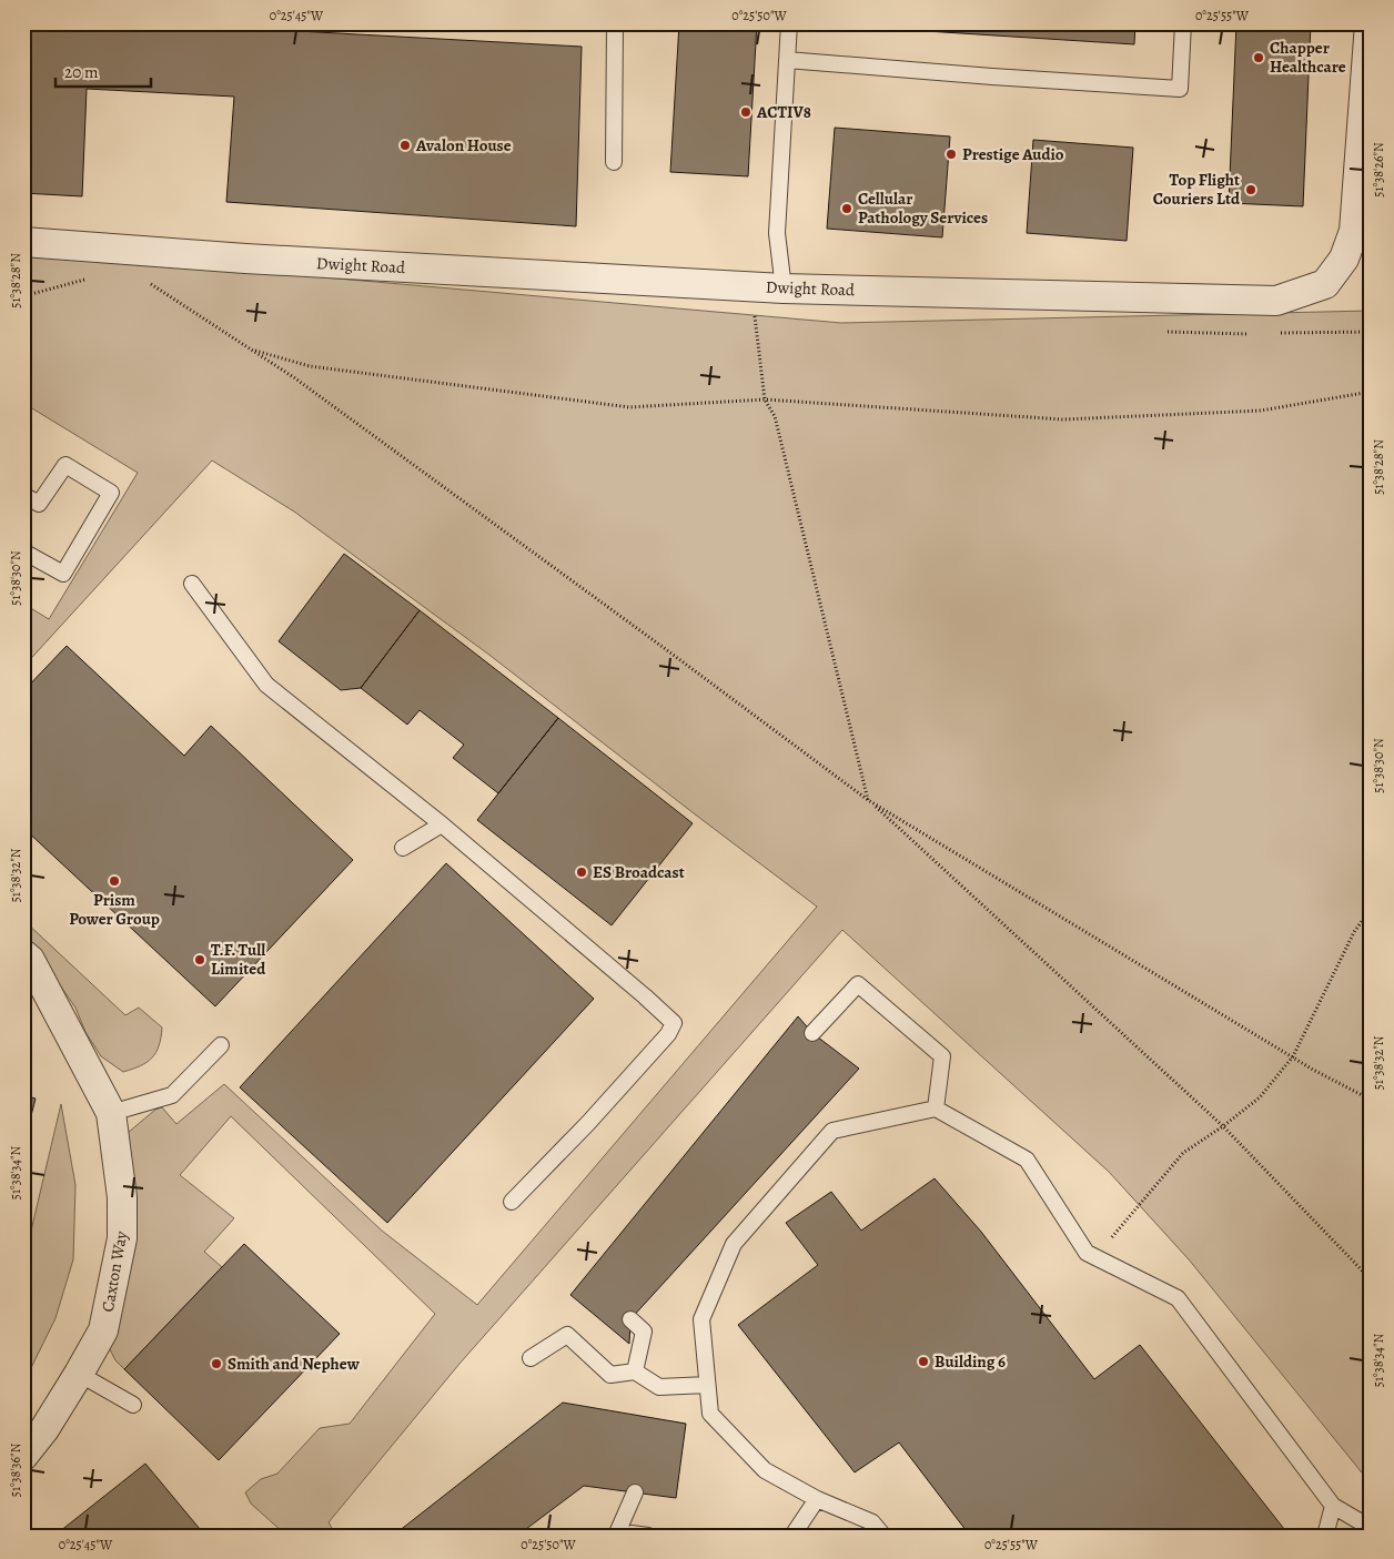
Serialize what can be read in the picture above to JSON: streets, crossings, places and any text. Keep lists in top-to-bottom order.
{
  "streets": {
    "street": ["Dwight Road", "Caxton Way"]
  },
  "places": [
    "Chapper Healthcare",
    "ACTIV8",
    "Avalon House",
    "Prestige Audio",
    "Top Flight Couriers Ltd",
    "Cellular Pathology Services",
    "ES Broadcast",
    "Prism Power Group",
    "T.F. Tull Limited",
    "Building 6",
    "Smith and Nephew"
  ],
  "scale_bar": "20 m",
  "coordinates": [
    "0°25'45\"W",
    "0°25'50\"W",
    "0°25'55\"W",
    "51°38'26\"N",
    "51°38'28\"N",
    "51°38'30\"N",
    "51°38'32\"N",
    "51°38'34\"N",
    "51°38'36\"N"
  ]
}
